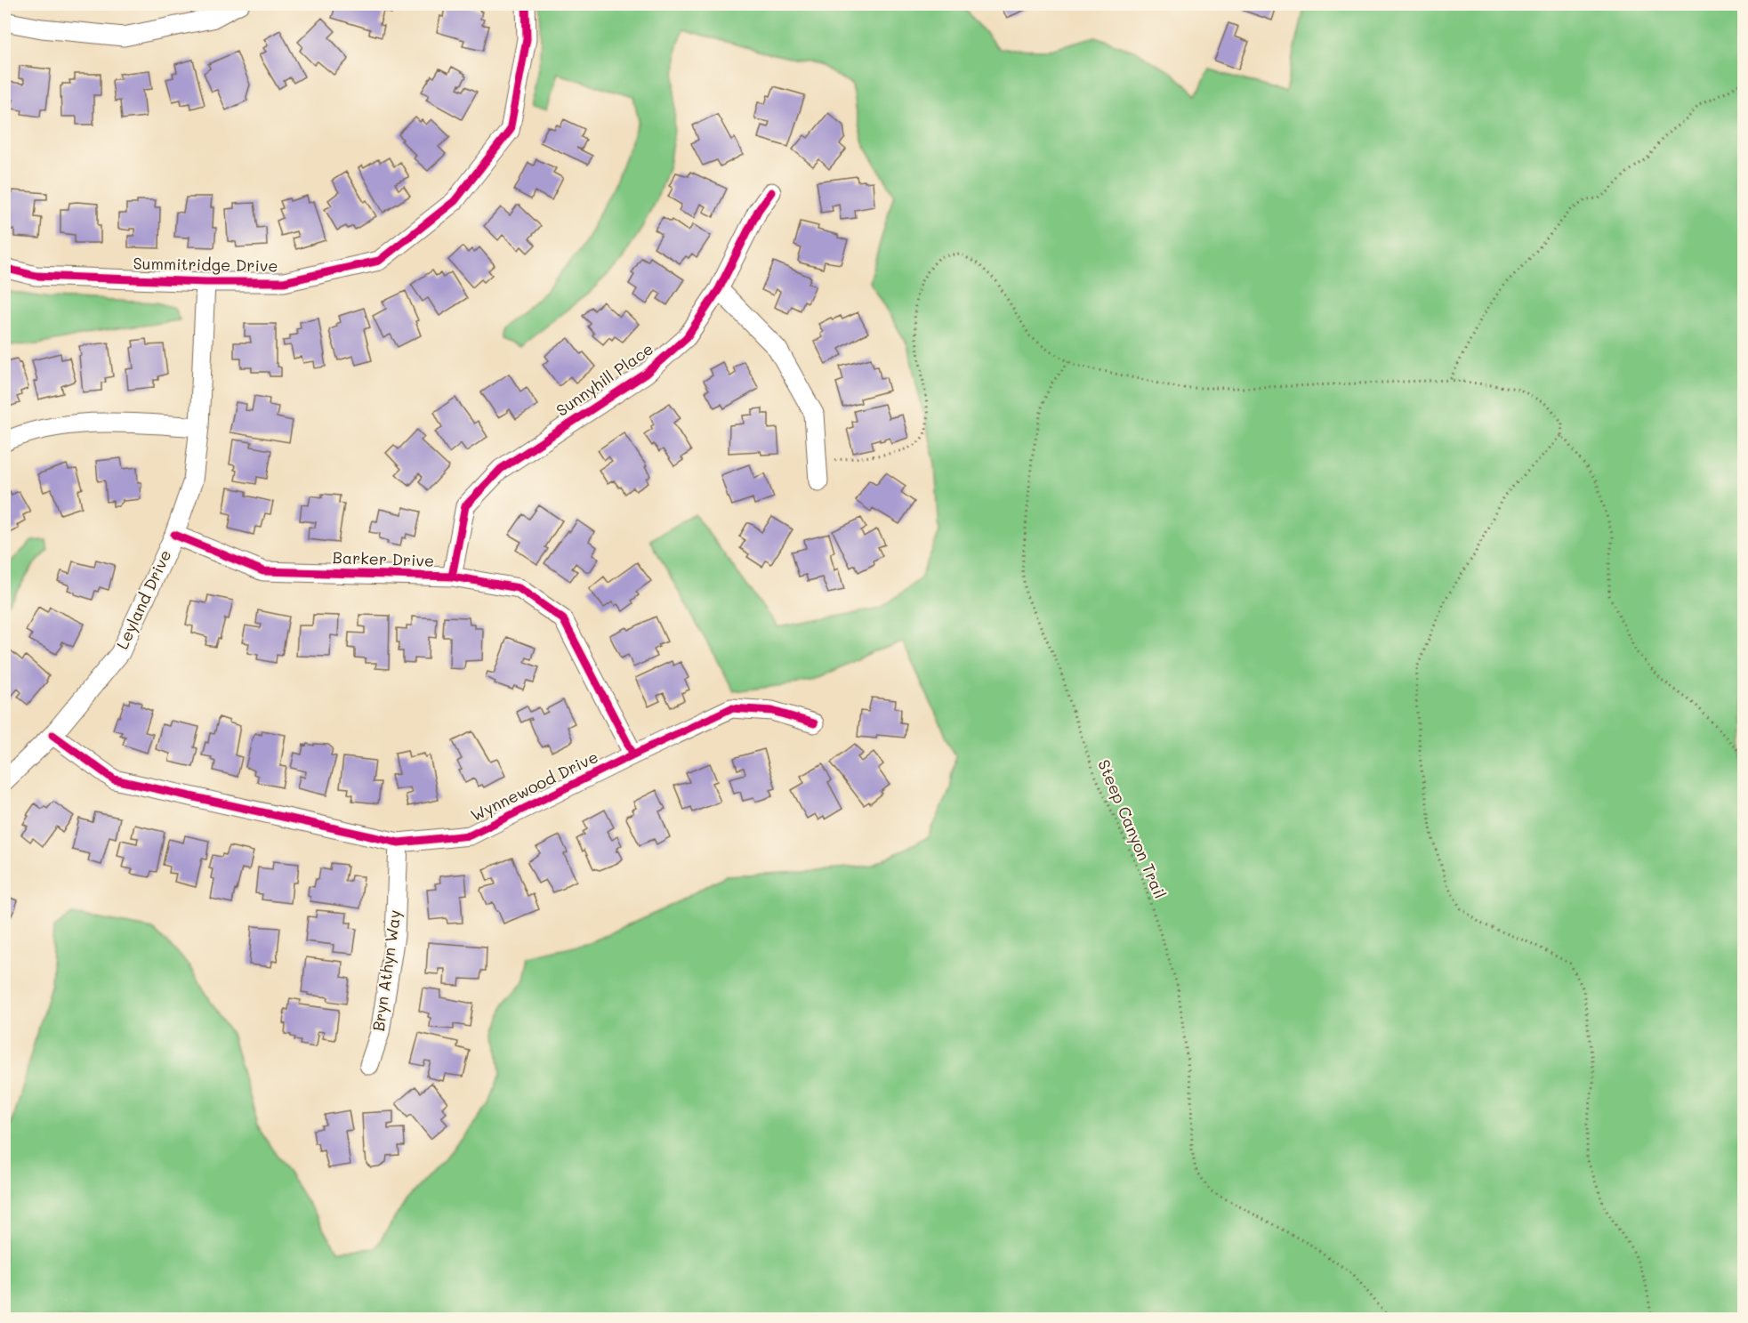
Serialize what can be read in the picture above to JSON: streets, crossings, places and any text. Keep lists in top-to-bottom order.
{
  "streets": {
    "street": [
      "Summitridge Drive",
      "Sunnyhill Place",
      "Barker Drive",
      "Leyland Drive",
      "Wynnewood Drive",
      "Bryn Athyn Way"
    ],
    "path": ["Steep Canyon Trail"]
  },
  "crossings": [
    ["Summitridge Drive", "Leyland Drive"],
    ["Sunnyhill Place", "Barker Drive"],
    ["Barker Drive", "Leyland Drive"],
    ["Barker Drive", "Wynnewood Drive"],
    ["Leyland Drive", "Wynnewood Drive"],
    ["Wynnewood Drive", "Bryn Athyn Way"]
  ]
}
